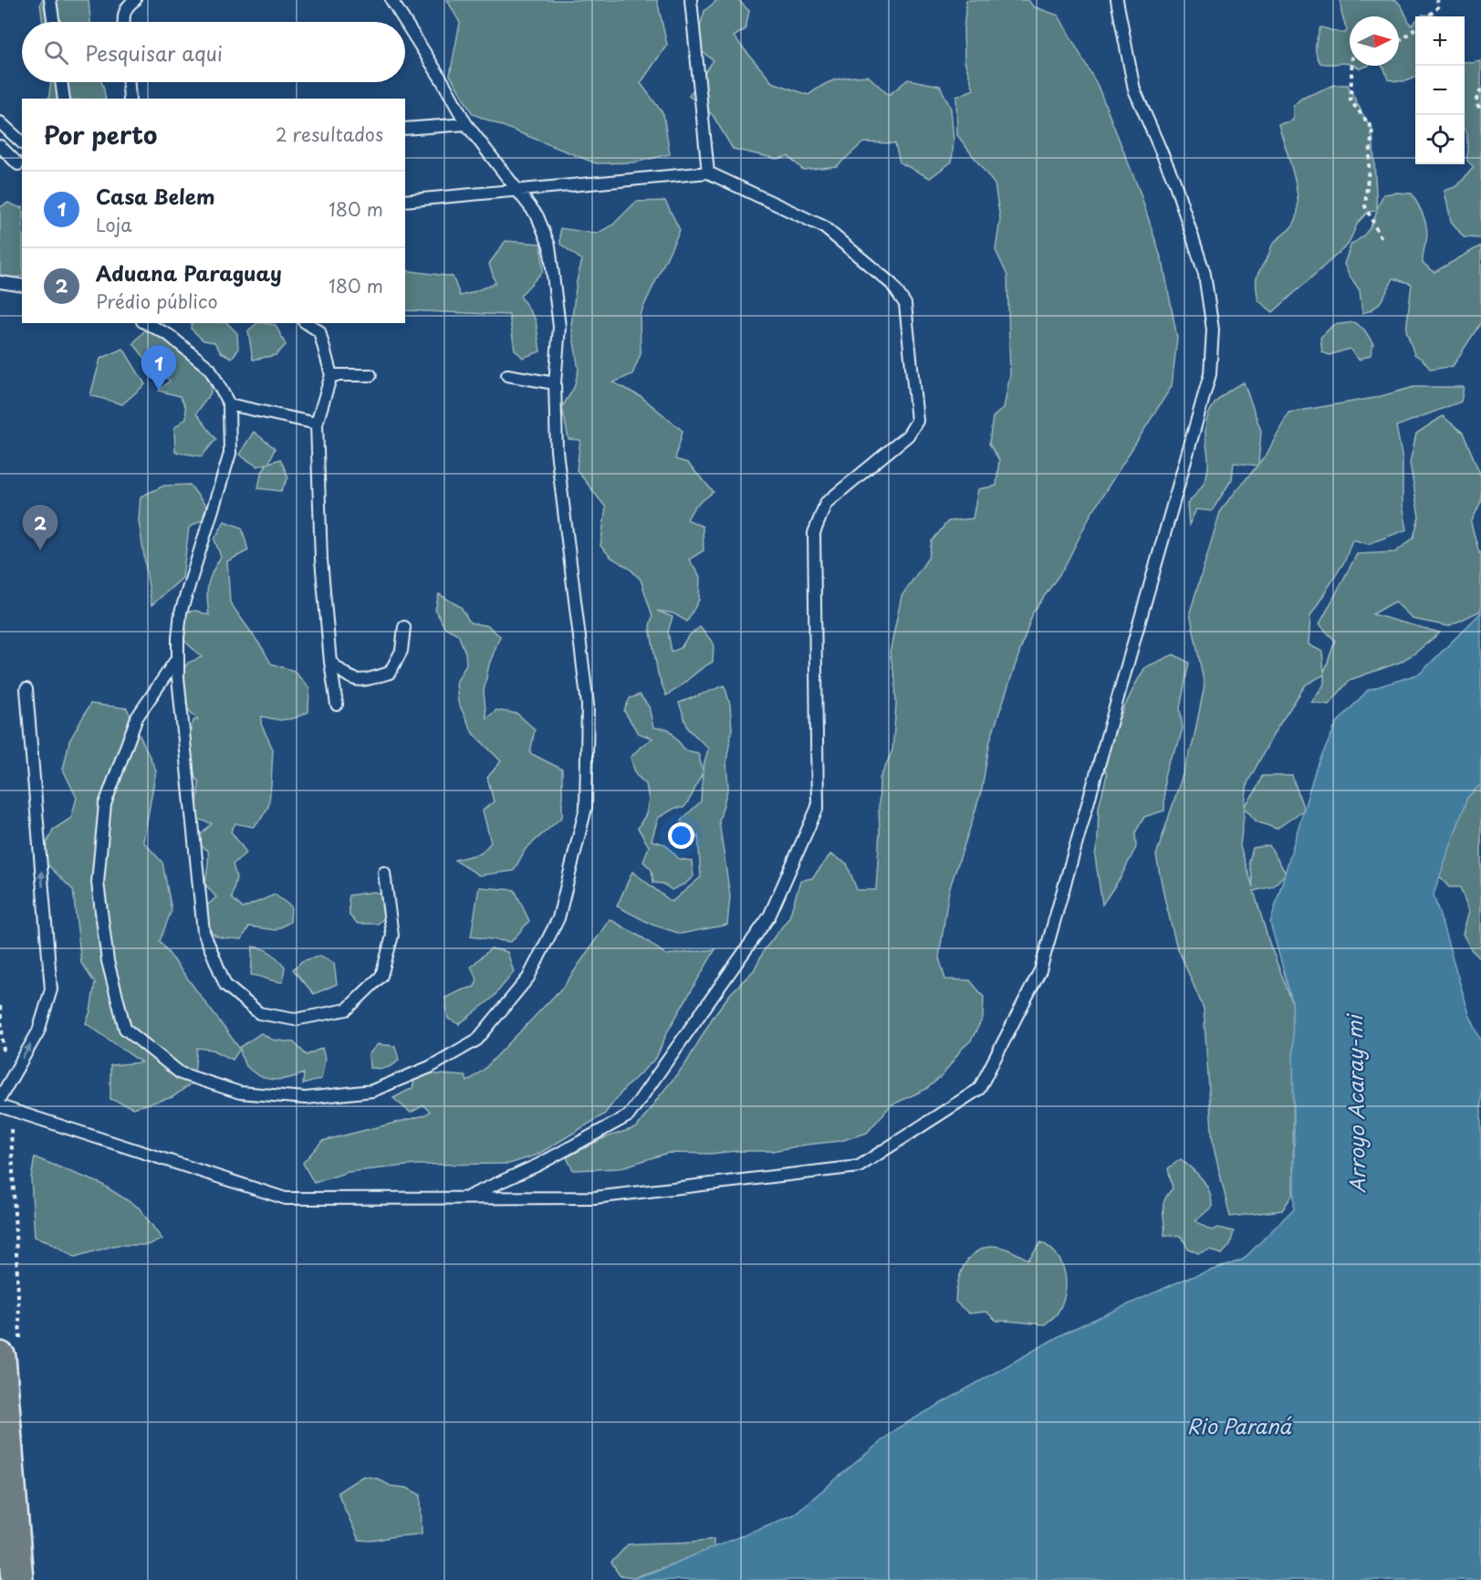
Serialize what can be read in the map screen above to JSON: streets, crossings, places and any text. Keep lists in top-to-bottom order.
{
  "water": ["Arroyo Acaray-mi", "Rio Paraná"],
  "north": "right",
  "page": {
    "map_buttons": ["+", "−"],
    "search": "Pesquisar aqui",
    "heading": ["Por perto", "2 resultados"],
    "list": [
      {
        "mark": "1",
        "name": "Casa Belem",
        "note": "Loja",
        "value": "180 m"
      },
      {
        "mark": "2",
        "name": "Aduana Paraguay",
        "note": "Prédio público",
        "value": "180 m"
      }
    ],
    "pins": ["1", "2"]
  }
}
